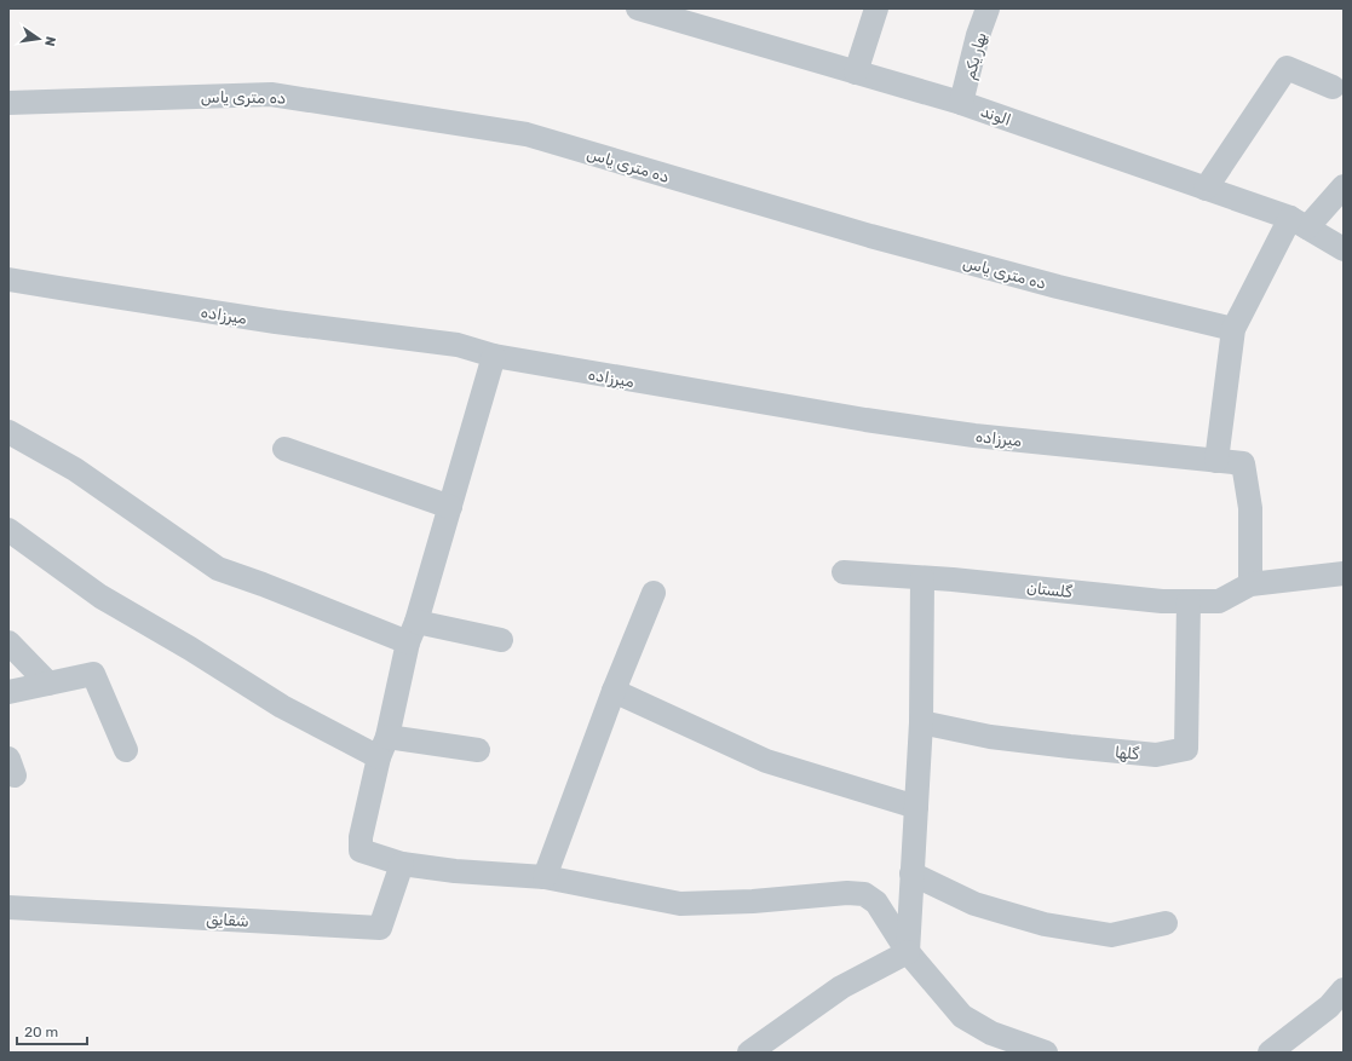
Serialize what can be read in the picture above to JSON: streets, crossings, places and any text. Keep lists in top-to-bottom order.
{
  "streets": {
    "street": [
      "بهار یکم",
      "ده متری یاس",
      "الوند",
      "میرزاده",
      "گلستان",
      "گلها",
      "شقایق"
    ]
  },
  "crossings": [
    ["بهار یکم", "الوند"],
    ["میرزاده", "گلستان"],
    ["گلستان", "گلها"]
  ],
  "scale_bar": "20 m",
  "north": "right"
}
